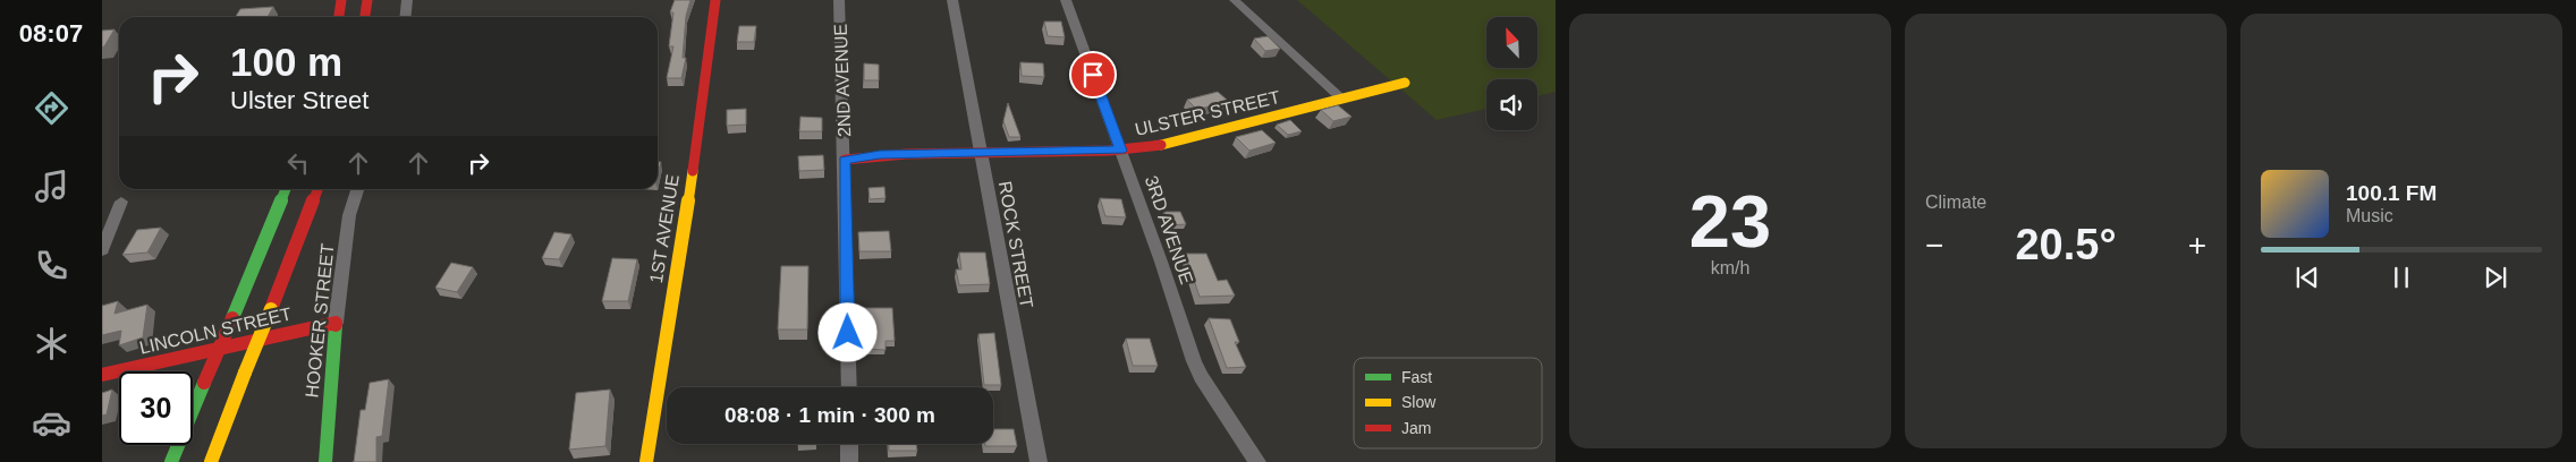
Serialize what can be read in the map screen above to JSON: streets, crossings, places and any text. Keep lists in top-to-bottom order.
{
  "streets": {
    "street": [
      "2ND AVENUE",
      "ULSTER STREET",
      "1ST AVENUE",
      "3RD AVENUE",
      "ROCK STREET",
      "HOOKER STREET",
      "LINCOLN STREET"
    ]
  },
  "crossings": [
    ["2ND AVENUE", "ULSTER STREET"],
    ["ULSTER STREET", "3RD AVENUE"],
    ["ULSTER STREET", "ROCK STREET"],
    ["HOOKER STREET", "LINCOLN STREET"]
  ],
  "legend": ["Fast", "Slow", "Jam"],
  "north": "top left",
  "page": {
    "tabs": "08:07",
    "tile": [
      ["23", "km/h"],
      "Climate"
    ],
    "turn": ["100 m", "Ulster Street"],
    "song": ["100.1 FM", "Music"],
    "heat": ["−", "20.5°", "+"],
    "limit": "30",
    "trip": "08:08 · 1 min · 300 m"
  }
}
